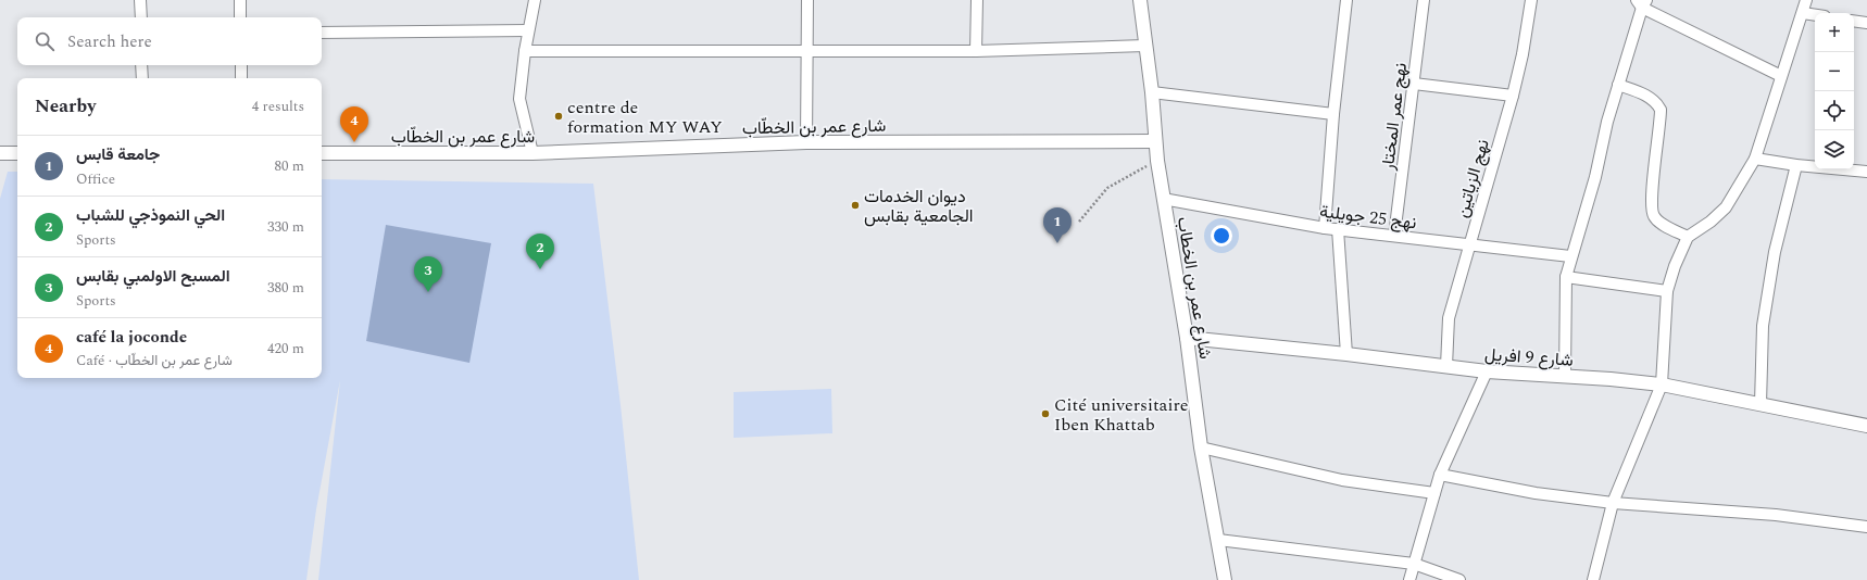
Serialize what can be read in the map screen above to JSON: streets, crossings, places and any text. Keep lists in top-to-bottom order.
{
  "streets": {
    "street": [
      "نهج عمر المختار",
      "شارع عمر بن الخطّاب",
      "نهج الزياتين",
      "نهج 25 جويلية",
      "شارع عمر بن الخطاب",
      "شارع 9 افريل"
    ]
  },
  "crossings": [
    ["نهج عمر المختار", "نهج 25 جويلية"],
    ["شارع عمر بن الخطّاب", "شارع عمر بن الخطاب"],
    ["نهج الزياتين", "نهج 25 جويلية"],
    ["نهج الزياتين", "شارع 9 افريل"],
    ["نهج 25 جويلية", "شارع عمر بن الخطاب"],
    ["شارع عمر بن الخطاب", "شارع 9 افريل"]
  ],
  "places": ["centre de formation MY WAY", "ديوان الخدمات الجامعية بقابس", "Cité universitaire Iben Khattab"],
  "page": {
    "map_buttons": ["+", "−"],
    "search": "Search here",
    "heading": ["Nearby", "4 results"],
    "pins": [
      "4",
      "1",
      "2",
      "3"
    ],
    "list": [
      {
        "mark": "1",
        "name": "جامعة قابس",
        "note": "Office",
        "value": "80 m"
      },
      {
        "mark": "2",
        "name": "الحي النموذجي للشباب",
        "note": "Sports",
        "value": "330 m"
      },
      {
        "mark": "3",
        "name": "المسبح الاولمبي بقابس",
        "note": "Sports",
        "value": "380 m"
      },
      {
        "mark": "4",
        "name": "café la joconde",
        "note": "Café · شارع عمر بن الخطّاب",
        "value": "420 m"
      }
    ]
  }
}
